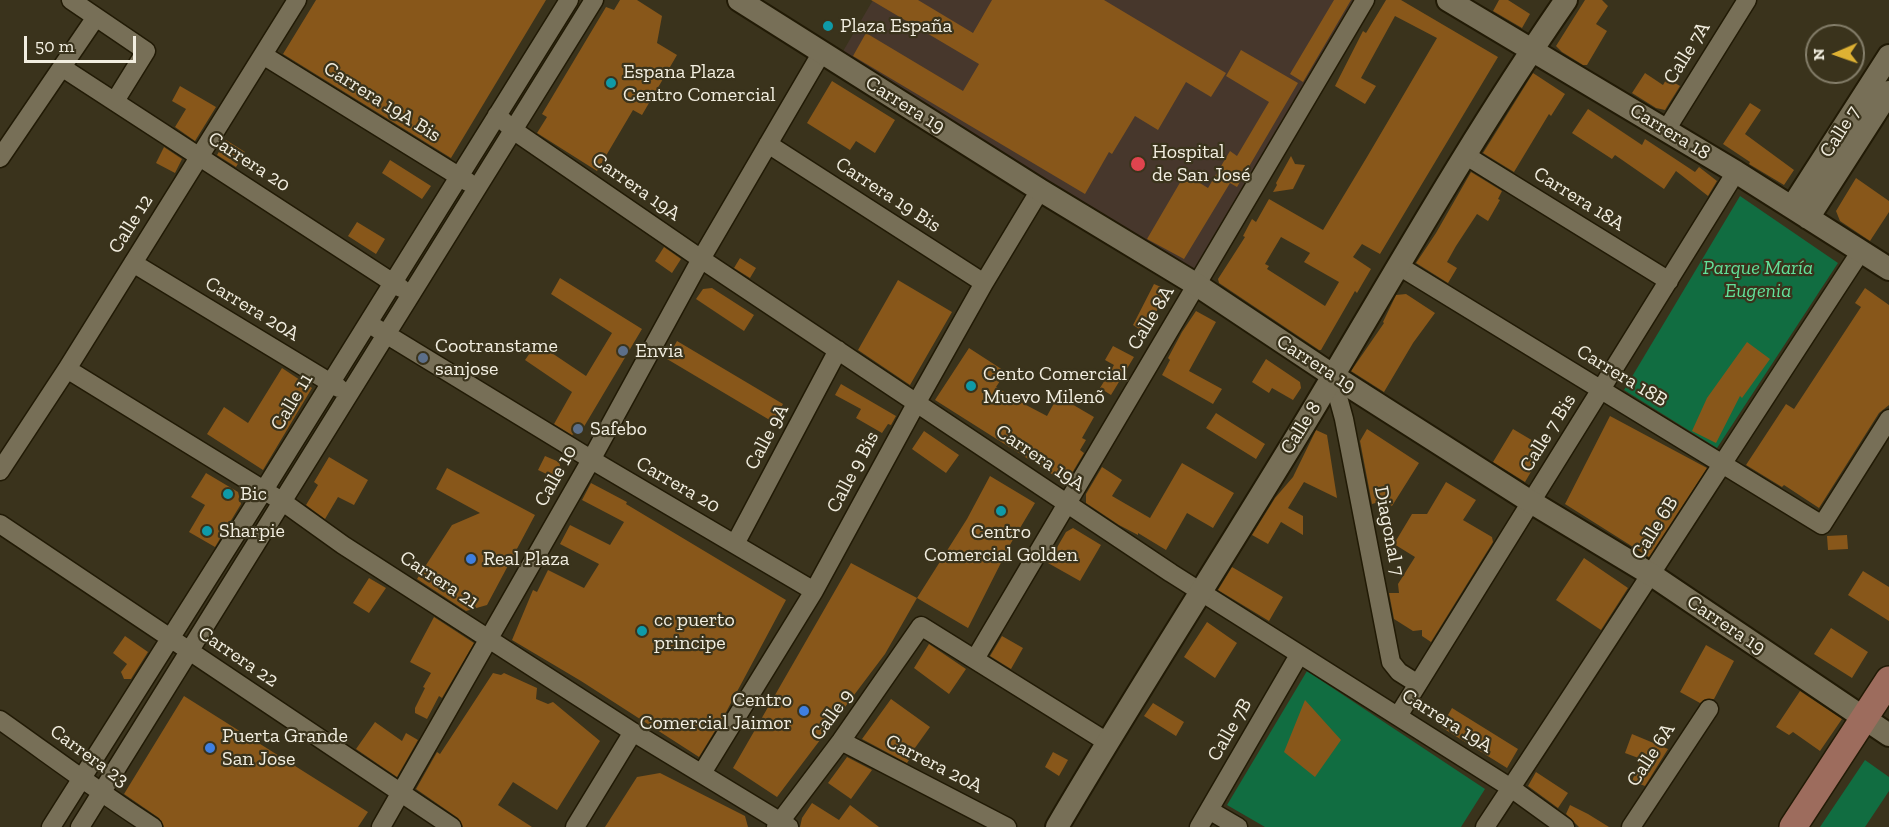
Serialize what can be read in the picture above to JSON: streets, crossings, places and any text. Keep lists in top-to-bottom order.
{
  "streets": {
    "street": [
      "Calle 7A",
      "Carrera 19A Bis",
      "Carrera 19",
      "Carrera 18",
      "Calle 7",
      "Carrera 20",
      "Carrera 19A",
      "Carrera 19 Bis",
      "Carrera 18A",
      "Calle 12",
      "Carrera 20A",
      "Calle 8A",
      "Carrera 18B",
      "Calle 11",
      "Calle 8",
      "Calle 7 Bis",
      "Calle 9A",
      "Calle 9 Bis",
      "Calle 10",
      "Calle 6B",
      "Diagonal 7",
      "Carrera 21",
      "Carrera 22",
      "Calle 9",
      "Calle 7B",
      "Calle 6A",
      "Carrera 23"
    ]
  },
  "crossings": [
    ["Calle 7A", "Carrera 18"],
    ["Carrera 19A Bis", "Calle 12"],
    ["Carrera 19A Bis", "Calle 11"],
    ["Carrera 19", "Calle 8A"],
    ["Carrera 19", "Calle 8"],
    ["Carrera 19", "Calle 7 Bis"],
    ["Carrera 19", "Calle 9 Bis"],
    ["Carrera 19", "Calle 10"],
    ["Carrera 19", "Calle 6B"],
    ["Carrera 19", "Diagonal 7"],
    ["Carrera 18", "Calle 7"],
    ["Carrera 18", "Calle 8"],
    ["Carrera 18", "Calle 7 Bis"],
    ["Carrera 18", "Calle 6B"],
    ["Carrera 20", "Calle 12"],
    ["Carrera 20", "Calle 11"],
    ["Carrera 20", "Calle 9A"],
    ["Carrera 20", "Calle 9 Bis"],
    ["Carrera 20", "Calle 10"],
    ["Carrera 19A", "Calle 8A"],
    ["Carrera 19A", "Calle 11"],
    ["Carrera 19A", "Calle 8"],
    ["Carrera 19A", "Calle 7 Bis"],
    ["Carrera 19A", "Calle 9A"],
    ["Carrera 19A", "Calle 9 Bis"],
    ["Carrera 19A", "Calle 10"],
    ["Carrera 19A", "Calle 6B"],
    ["Carrera 19A", "Calle 7B"],
    ["Carrera 19 Bis", "Calle 9 Bis"],
    ["Carrera 19 Bis", "Calle 10"],
    ["Carrera 18A", "Calle 8"],
    ["Carrera 18A", "Calle 7 Bis"],
    ["Calle 12", "Carrera 20A"],
    ["Calle 12", "Carrera 21"],
    ["Carrera 20A", "Calle 11"],
    ["Carrera 20A", "Calle 9"],
    ["Calle 8A", "Calle 9"],
    ["Carrera 18B", "Calle 8"],
    ["Carrera 18B", "Calle 7 Bis"],
    ["Carrera 18B", "Calle 6B"],
    ["Calle 11", "Carrera 21"],
    ["Calle 11", "Carrera 22"],
    ["Calle 11", "Carrera 23"],
    ["Calle 8", "Diagonal 7"],
    ["Calle 7 Bis", "Diagonal 7"],
    ["Calle 9 Bis", "Carrera 21"],
    ["Calle 10", "Carrera 21"],
    ["Calle 10", "Carrera 22"],
    ["Carrera 21", "Calle 9"]
  ],
  "parks": ["Parque María Eugenia"],
  "places": [
    "Plaza España",
    "Espana Plaza Centro Comercial",
    "Hospital de San José",
    "Envia",
    "Cootranstame sanjose",
    "Cento Comercial Muevo Milenõ",
    "Safebo",
    "Bic",
    "Centro Comercial Golden",
    "Sharpie",
    "Real Plaza",
    "cc puerto principe",
    "Centro Comercial Jaimor",
    "Puerta Grande San Jose"
  ],
  "scale_bar": "50 m",
  "north": "left"
}
